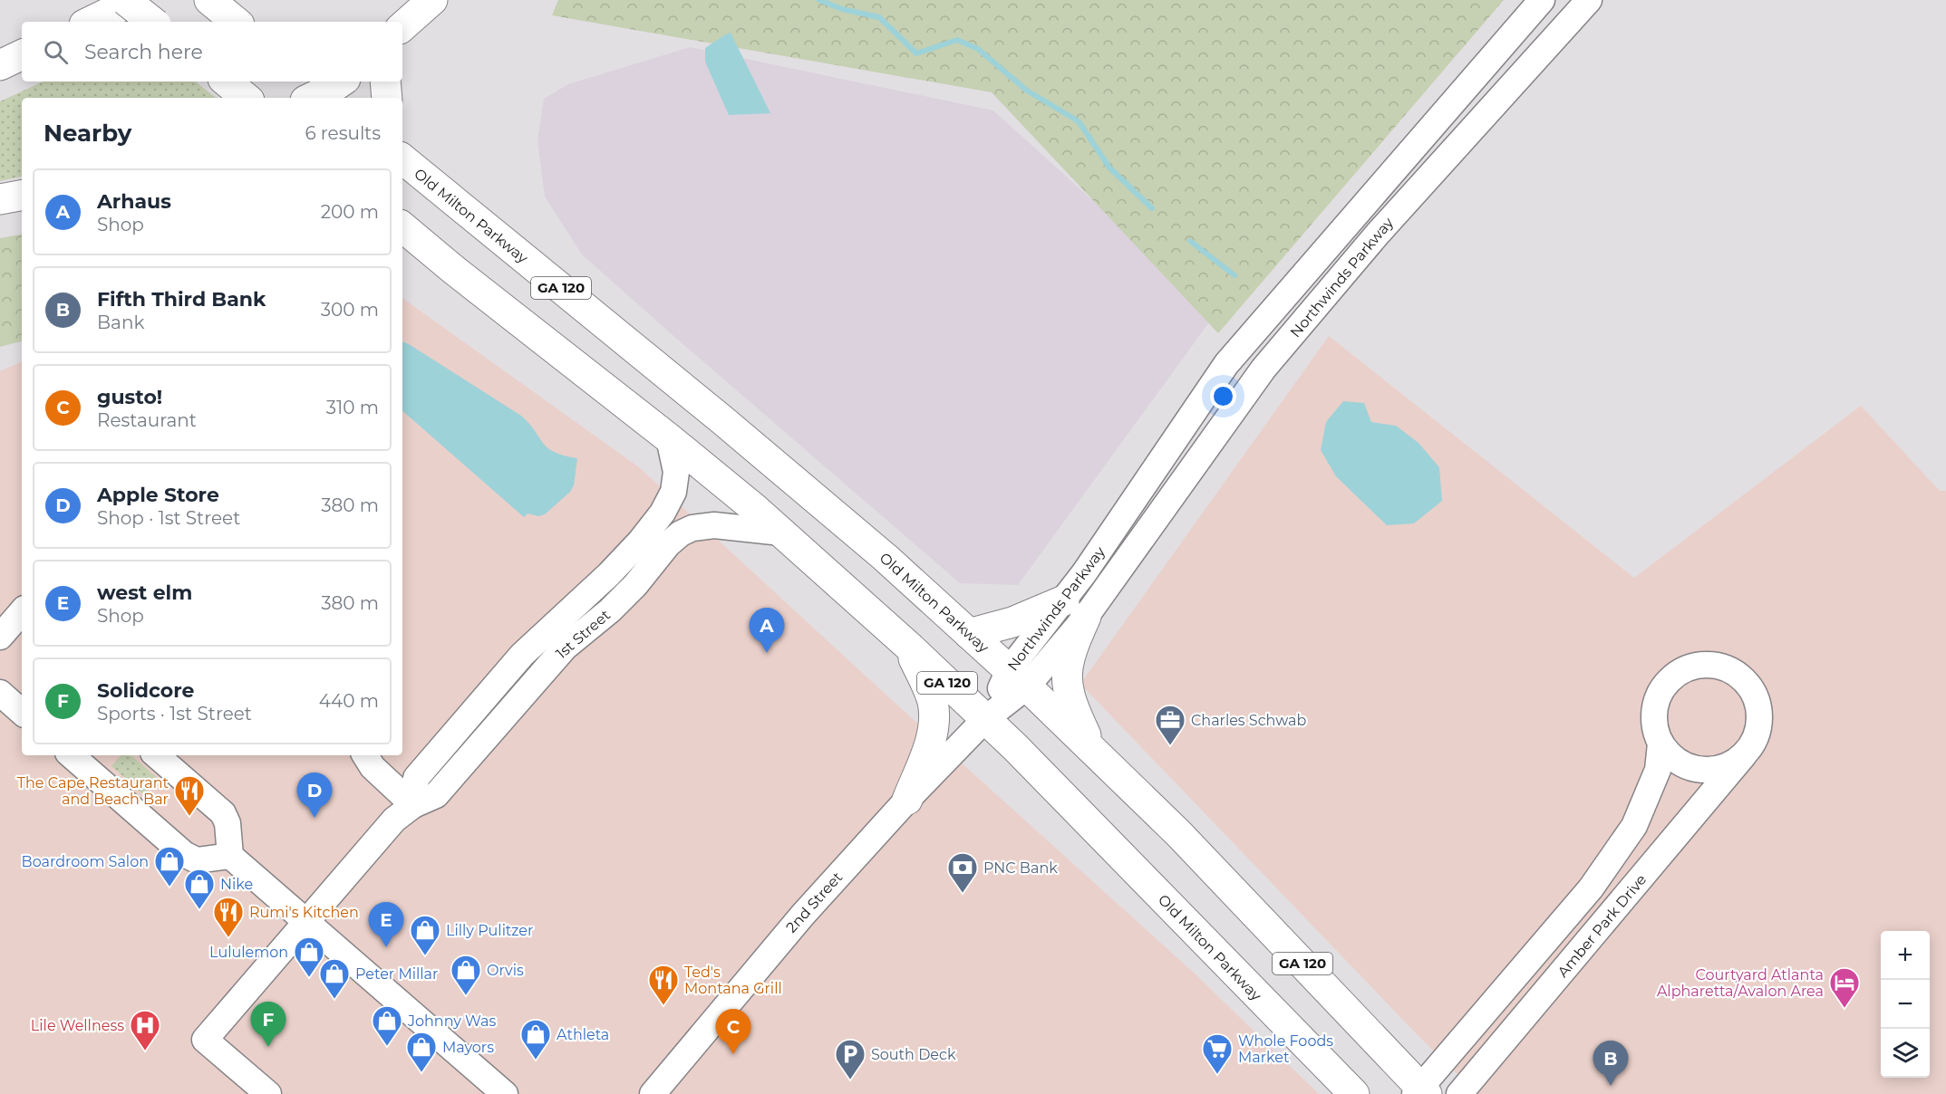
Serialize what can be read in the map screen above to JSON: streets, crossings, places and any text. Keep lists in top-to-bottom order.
{
  "streets": {
    "highway": ["Old Milton Parkway", "GA 120"],
    "street": [
      "Northwinds Parkway",
      "1st Street",
      "2nd Street",
      "Amber Park Drive"
    ]
  },
  "crossings": [
    ["Old Milton Parkway", "Northwinds Parkway"],
    ["Old Milton Parkway", "1st Street"],
    ["Old Milton Parkway", "2nd Street"],
    ["Northwinds Parkway", "2nd Street"]
  ],
  "places": {
    "office": ["Charles Schwab"],
    "restaurant": ["The Cape Restaurant and Beach Bar", "Rumi's Kitchen", "Ted's Montana Grill"],
    "shop": [
      "Boardroom Salon",
      "Nike",
      "Lilly Pulitzer",
      "Lululemon",
      "Orvis",
      "Peter Millar",
      "Johnny Was",
      "Athleta",
      "Mayors"
    ],
    "bank": ["PNC Bank"],
    "hotel": ["Courtyard Atlanta Alpharetta/Avalon Area"],
    "hospital": ["Lile Wellness"],
    "supermarket": ["Whole Foods Market"],
    "parking": ["South Deck"]
  },
  "page": {
    "search": "Search here",
    "heading": ["Nearby", "6 results"],
    "list": [
      {
        "mark": "A",
        "name": "Arhaus",
        "note": "Shop",
        "value": "200 m"
      },
      {
        "mark": "B",
        "name": "Fifth Third Bank",
        "note": "Bank",
        "value": "300 m"
      },
      {
        "mark": "C",
        "name": "gusto!",
        "note": "Restaurant",
        "value": "310 m"
      },
      {
        "mark": "D",
        "name": "Apple Store",
        "note": "Shop · 1st Street",
        "value": "380 m"
      },
      {
        "mark": "E",
        "name": "west elm",
        "note": "Shop",
        "value": "380 m"
      },
      {
        "mark": "F",
        "name": "Solidcore",
        "note": "Sports · 1st Street",
        "value": "440 m"
      }
    ],
    "pins": [
      "A",
      "D",
      "E",
      "F",
      "C",
      "B"
    ],
    "map_buttons": ["+", "−"]
  }
}
